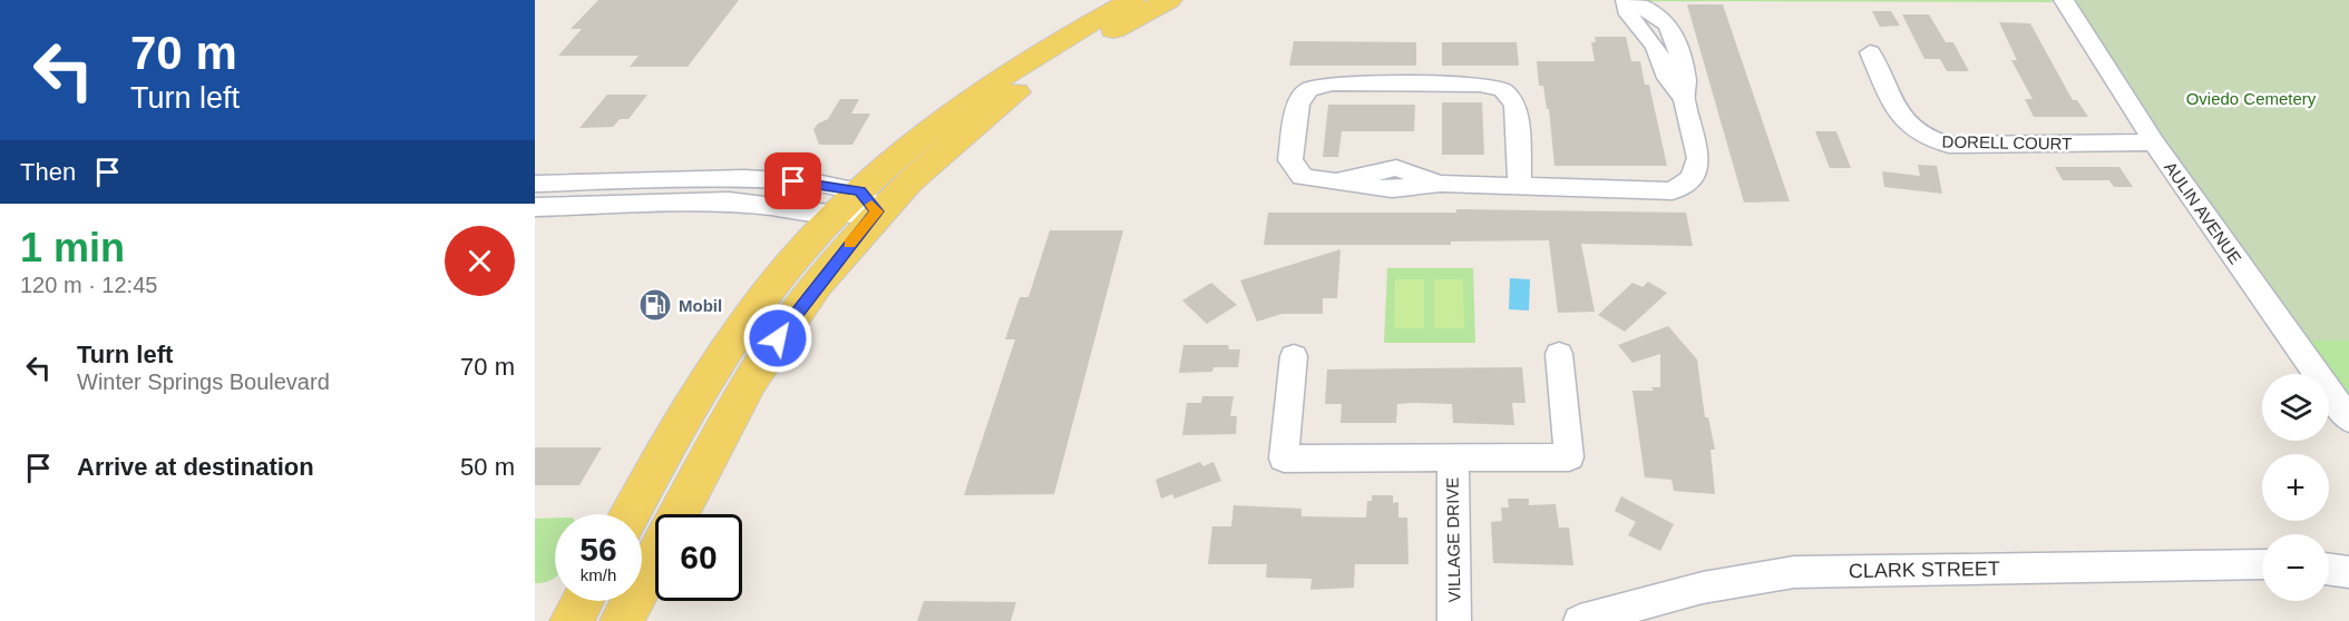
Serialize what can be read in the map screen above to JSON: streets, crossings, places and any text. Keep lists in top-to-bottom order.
{
  "streets": {
    "street": [
      "DORELL COURT",
      "AULIN AVENUE",
      "VILLAGE DRIVE",
      "CLARK STREET"
    ]
  },
  "crossings": [
    ["DORELL COURT", "AULIN AVENUE"]
  ],
  "parks": ["Oviedo Cemetery"],
  "places": {
    "fuel station": ["Mobil"]
  },
  "page": {
    "turn": ["70 m", "Turn left"],
    "then": "Then",
    "heading": ["1 min", "120 m · 12:45"],
    "list": [
      {
        "name": "Turn left",
        "note": "Winter Springs Boulevard",
        "value": "70 m"
      },
      {
        "name": "Arrive at destination",
        "value": "50 m"
      }
    ],
    "map_buttons": ["+", "−"],
    "speed": "56 km/h",
    "limit": "60"
  }
}
